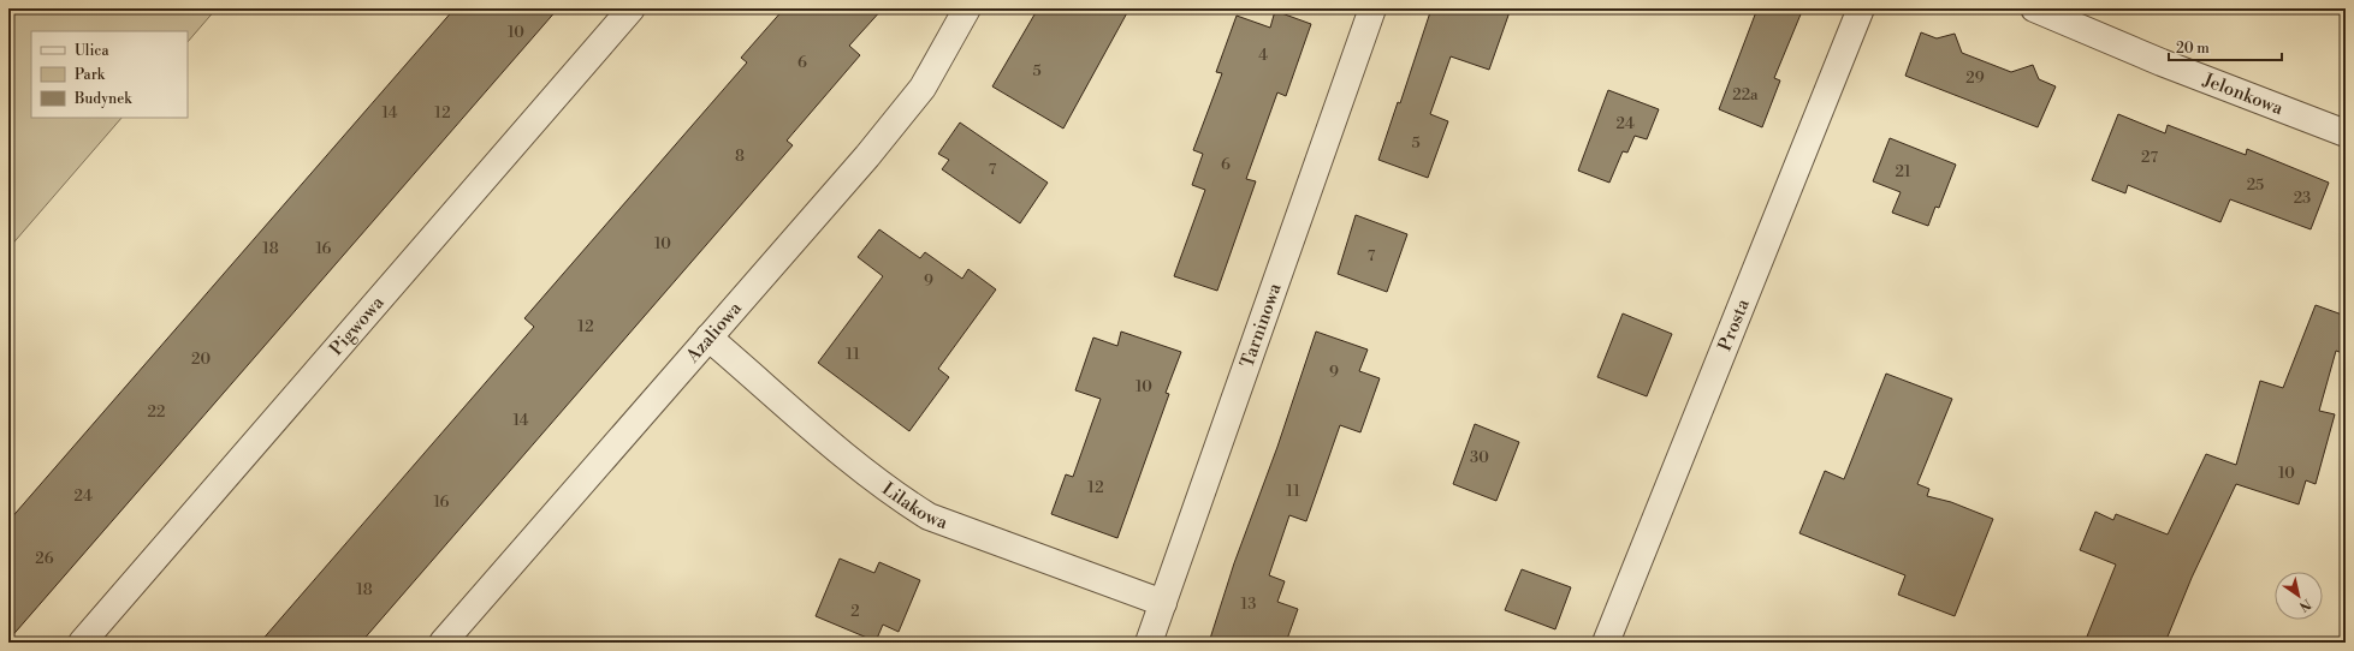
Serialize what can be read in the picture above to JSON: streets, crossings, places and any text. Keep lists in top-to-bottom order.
{
  "streets": {
    "street": [
      "Jelonkowa",
      "Pigwowa",
      "Tarninowa",
      "Prosta",
      "Azaliowa",
      "Lilakowa"
    ]
  },
  "crossings": [
    ["Tarninowa", "Lilakowa"],
    ["Azaliowa", "Lilakowa"]
  ],
  "house_numbers": [
    "10",
    "4",
    "6",
    "5",
    "29",
    "22a",
    "14",
    "12",
    "24",
    "5",
    "8",
    "27",
    "6",
    "7",
    "21",
    "25",
    "23",
    "10",
    "18",
    "16",
    "7",
    "9",
    "12",
    "11",
    "20",
    "9",
    "10",
    "22",
    "14",
    "30",
    "10",
    "12",
    "11",
    "24",
    "16",
    "26",
    "18",
    "13",
    "2"
  ],
  "legend": ["Ulica", "Park", "Budynek"],
  "scale_bar": "20 m",
  "north": "bottom right"
}
